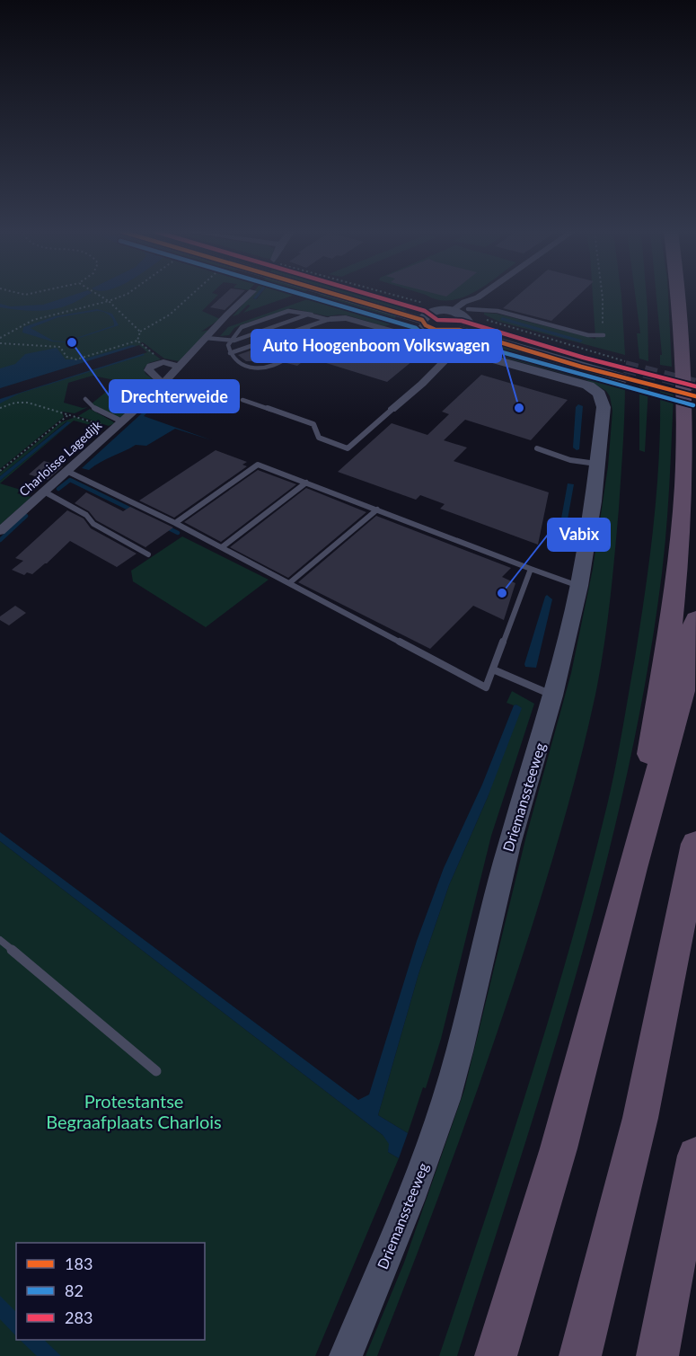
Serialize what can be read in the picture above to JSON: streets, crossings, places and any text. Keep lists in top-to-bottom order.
{
  "streets": {
    "main road": ["Driemanssteeweg"],
    "street": ["Charloisse Lagedijk"]
  },
  "parks": ["Protestantse Begraafplaats Charlois"],
  "places": ["Drechterweide", "Auto Hoogenboom Volkswagen", "Vabix"],
  "lines": ["transit line 183", "transit line 82", "transit line 283"],
  "legend": ["183", "82", "283"]
}
